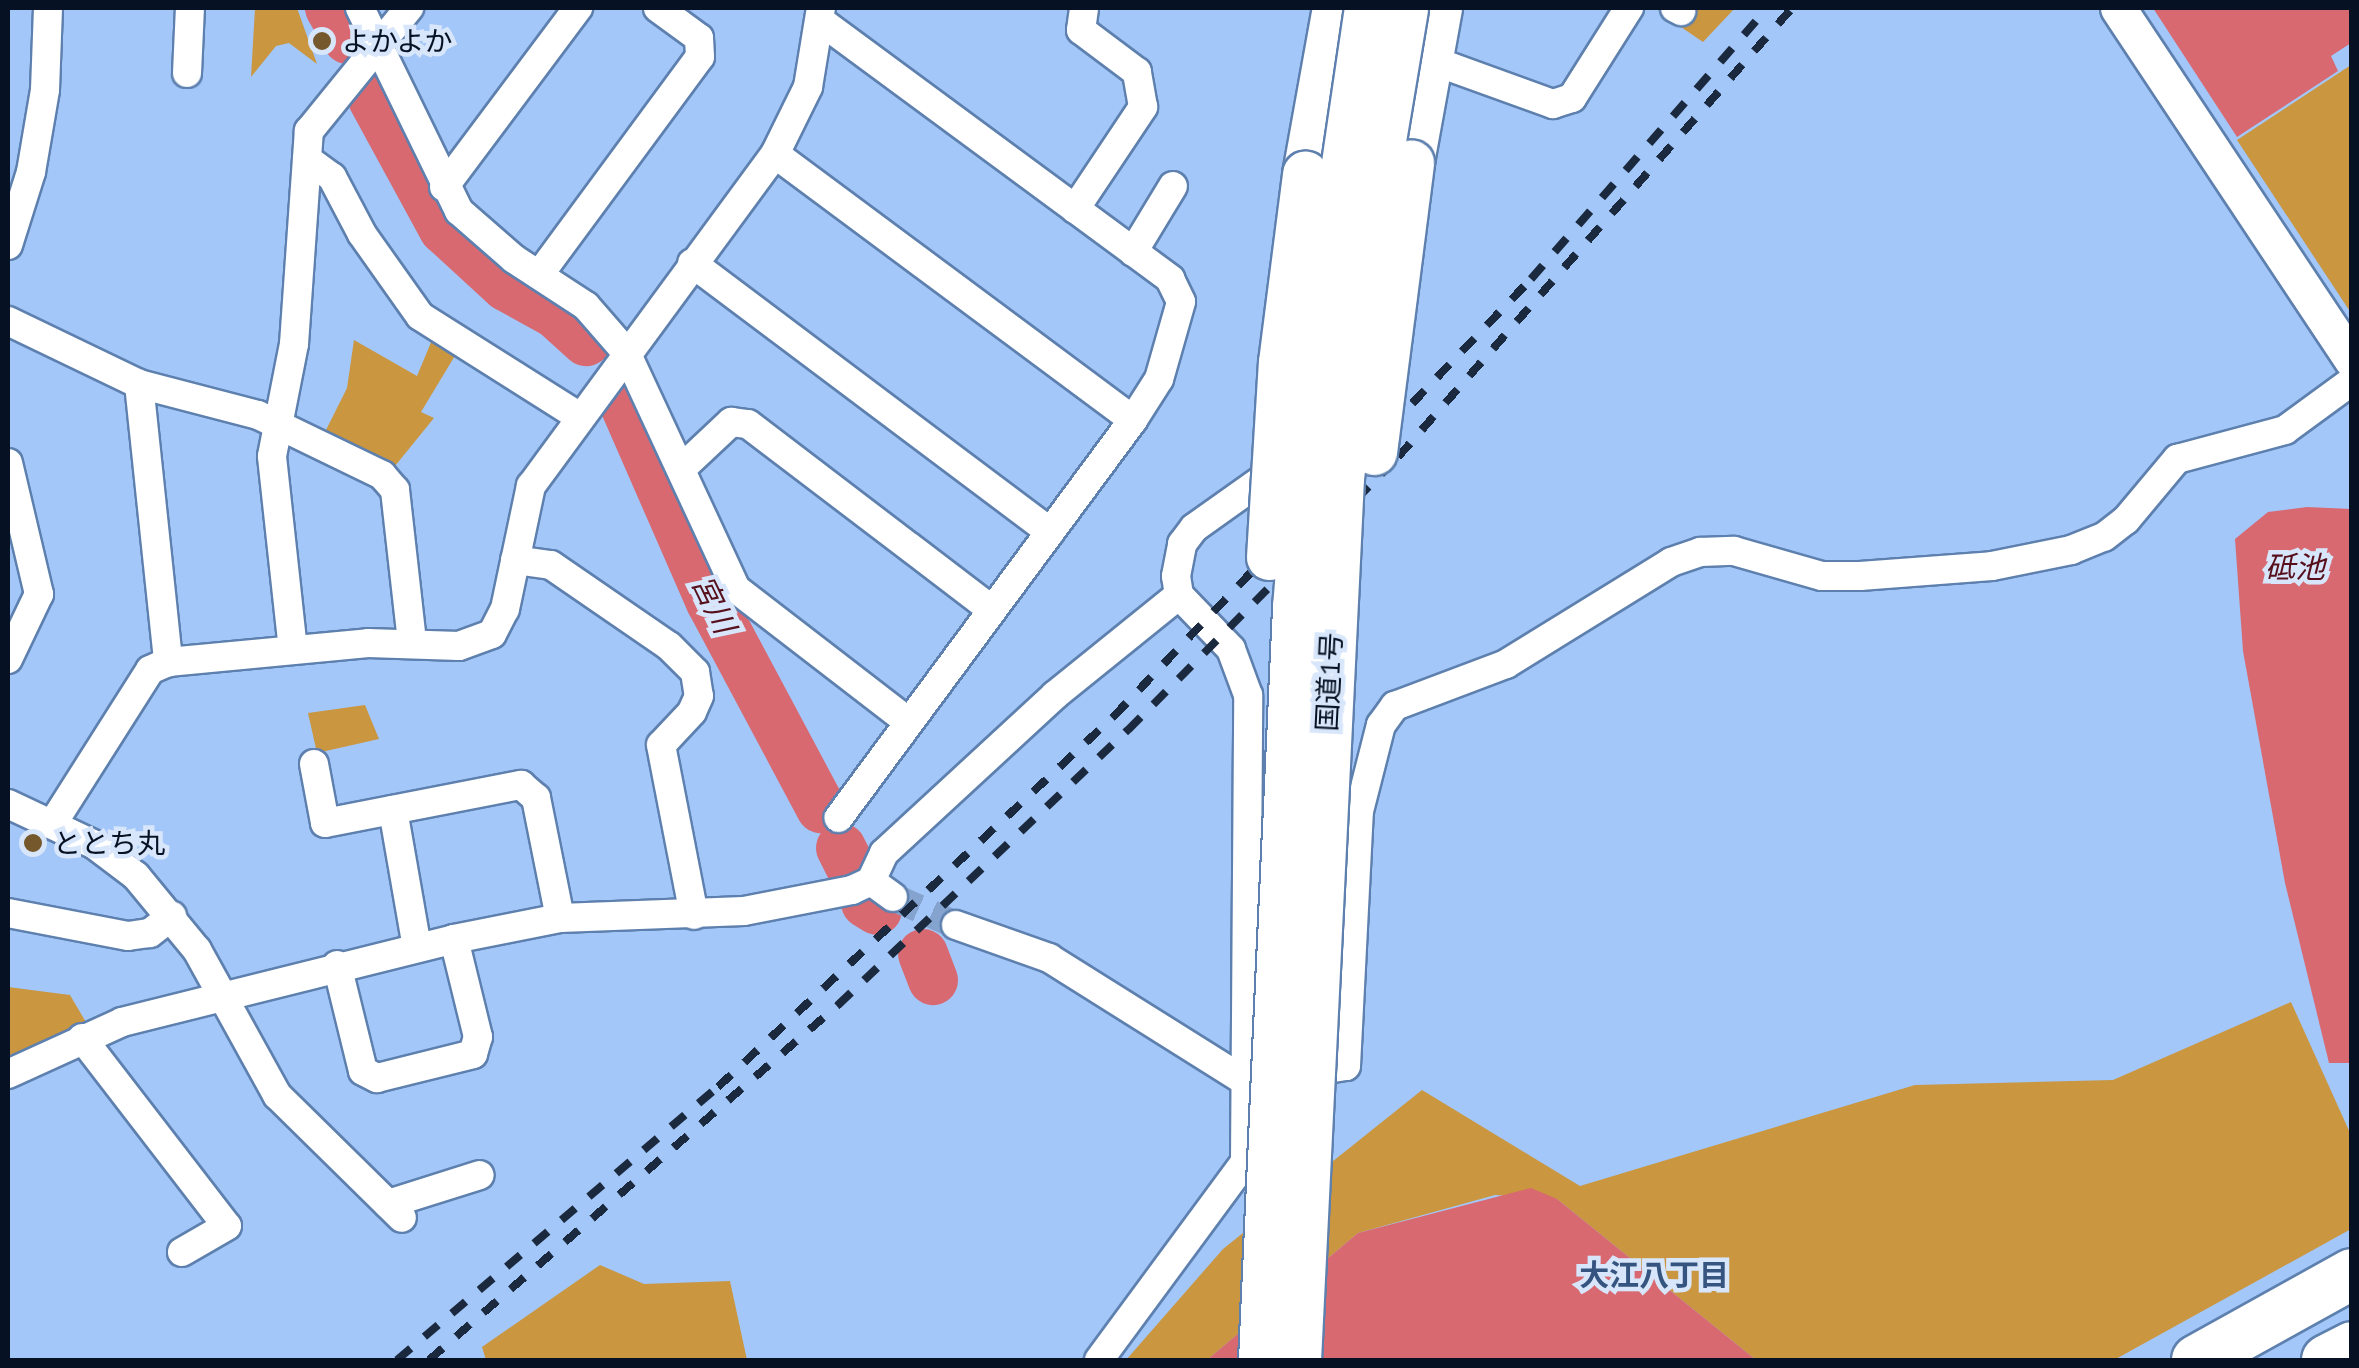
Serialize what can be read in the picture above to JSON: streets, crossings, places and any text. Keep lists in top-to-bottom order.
{
  "streets": {
    "highway": ["国道1号"]
  },
  "districts": ["大江八丁目"],
  "water": ["砥池", "宮川"],
  "places": ["よかよか", "ととち丸"]
}
